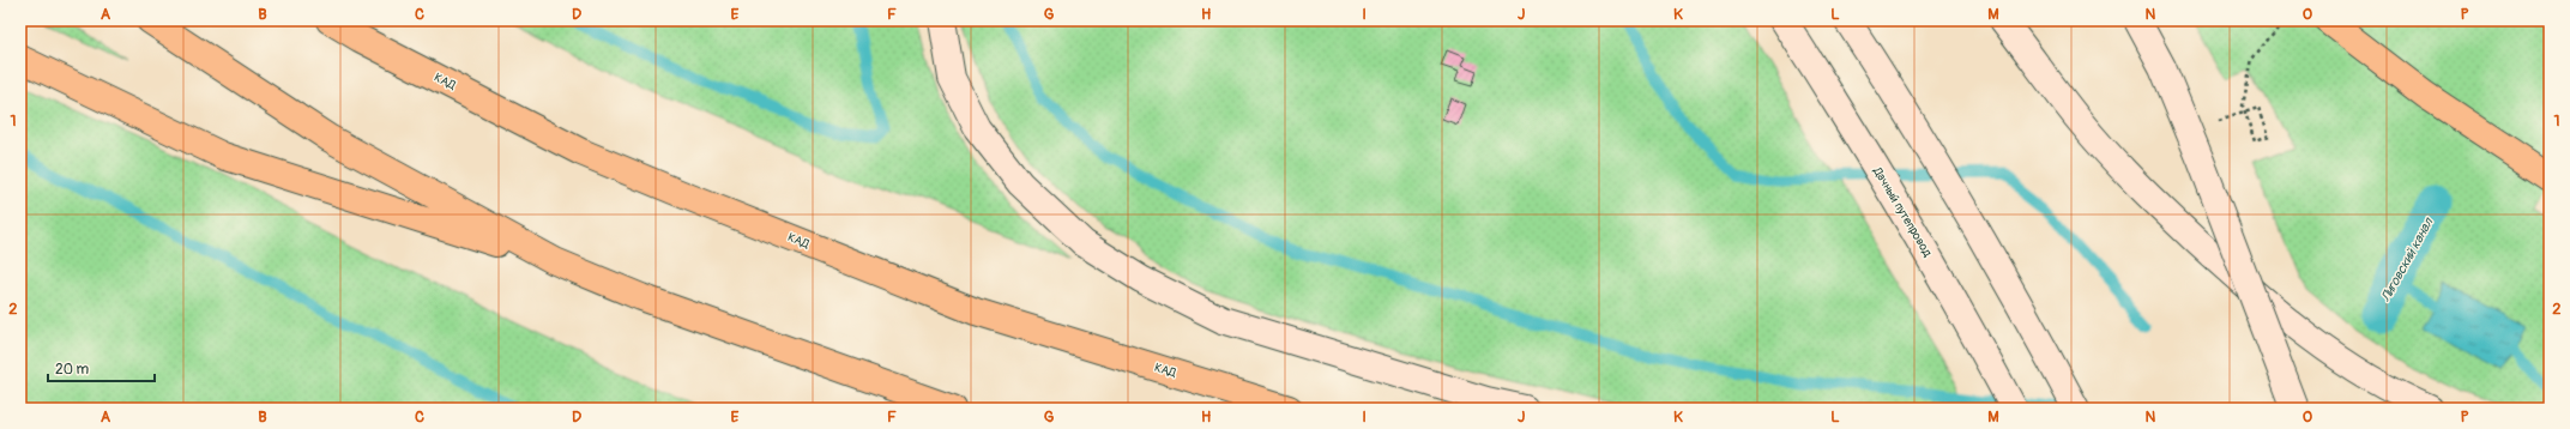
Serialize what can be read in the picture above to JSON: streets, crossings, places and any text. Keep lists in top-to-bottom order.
{
  "streets": {
    "highway": ["КАД"],
    "main road": ["Дачный путепровод"]
  },
  "water": ["Лиговский канал"],
  "scale_bar": "20 m",
  "grid": {
    "columns": [
      "A",
      "B",
      "C",
      "D",
      "E",
      "F",
      "G",
      "H",
      "I",
      "J",
      "K",
      "L",
      "M",
      "N",
      "O",
      "P"
    ],
    "rows": ["1", "2"]
  }
}
